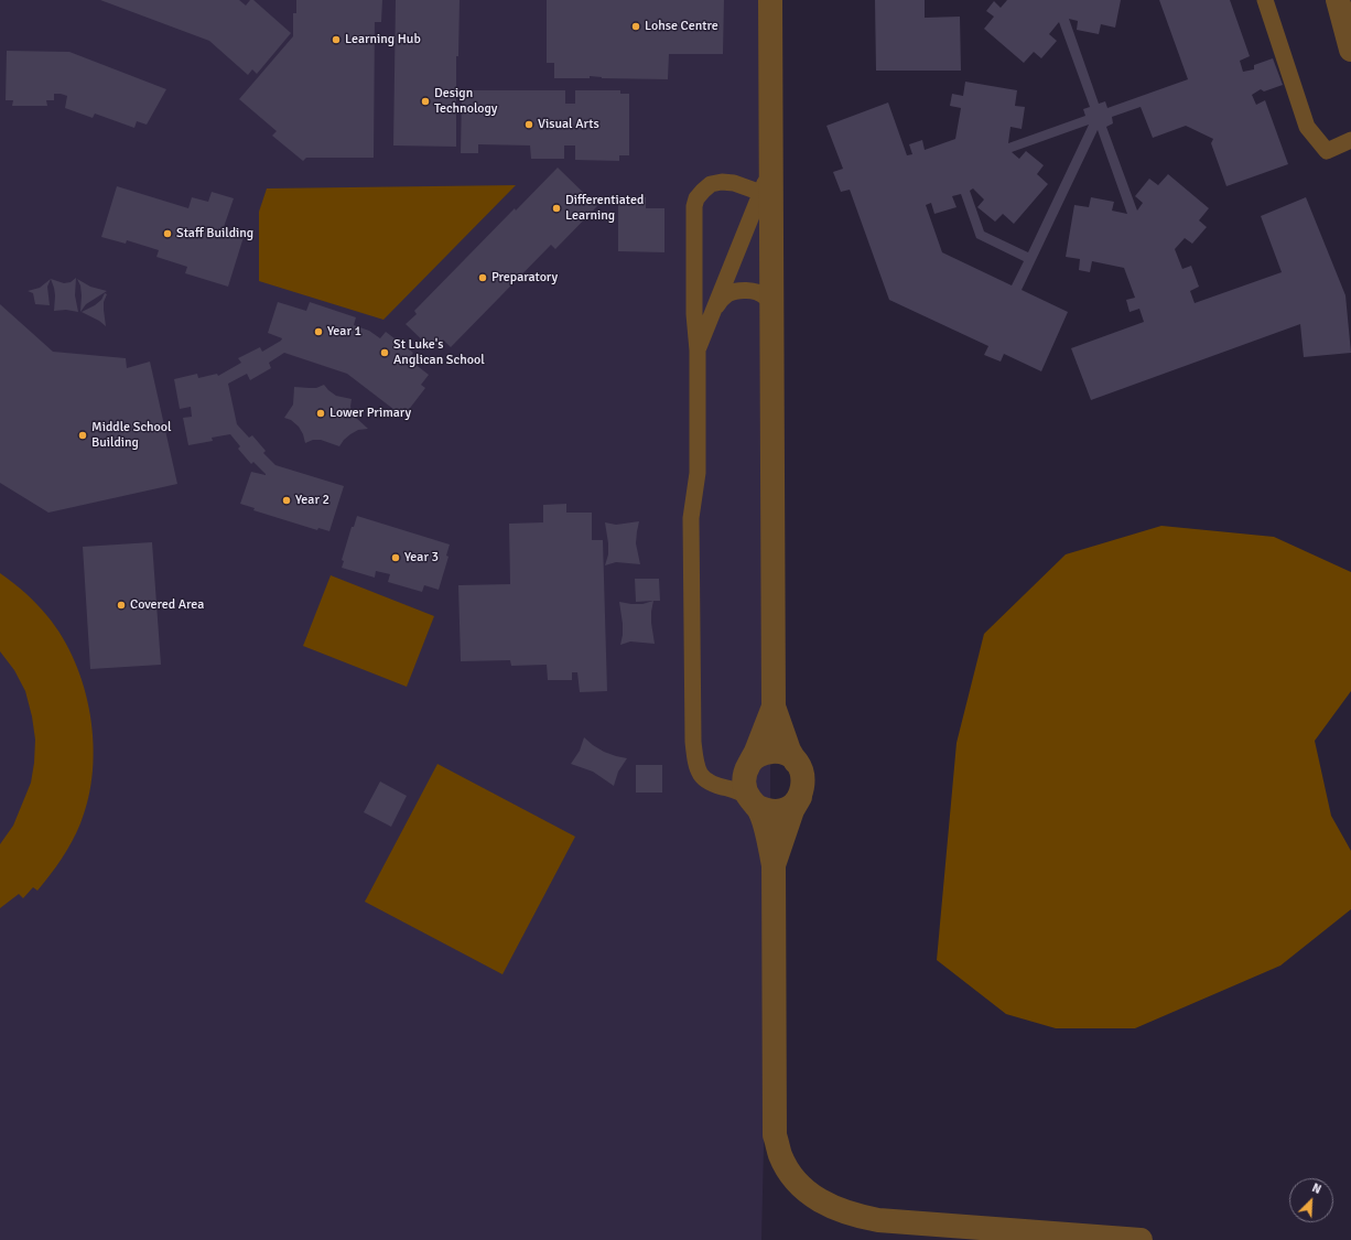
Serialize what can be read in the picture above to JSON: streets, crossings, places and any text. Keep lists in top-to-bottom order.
{
  "places": [
    "Lohse Centre",
    "Learning Hub",
    "Design Technology",
    "Visual Arts",
    "Differentiated Learning",
    "Staff Building",
    "Preparatory",
    "Year 1",
    "St Luke's Anglican School",
    "Lower Primary",
    "Middle School Building",
    "Year 2",
    "Year 3",
    "Covered Area"
  ],
  "north": "top right"
}
